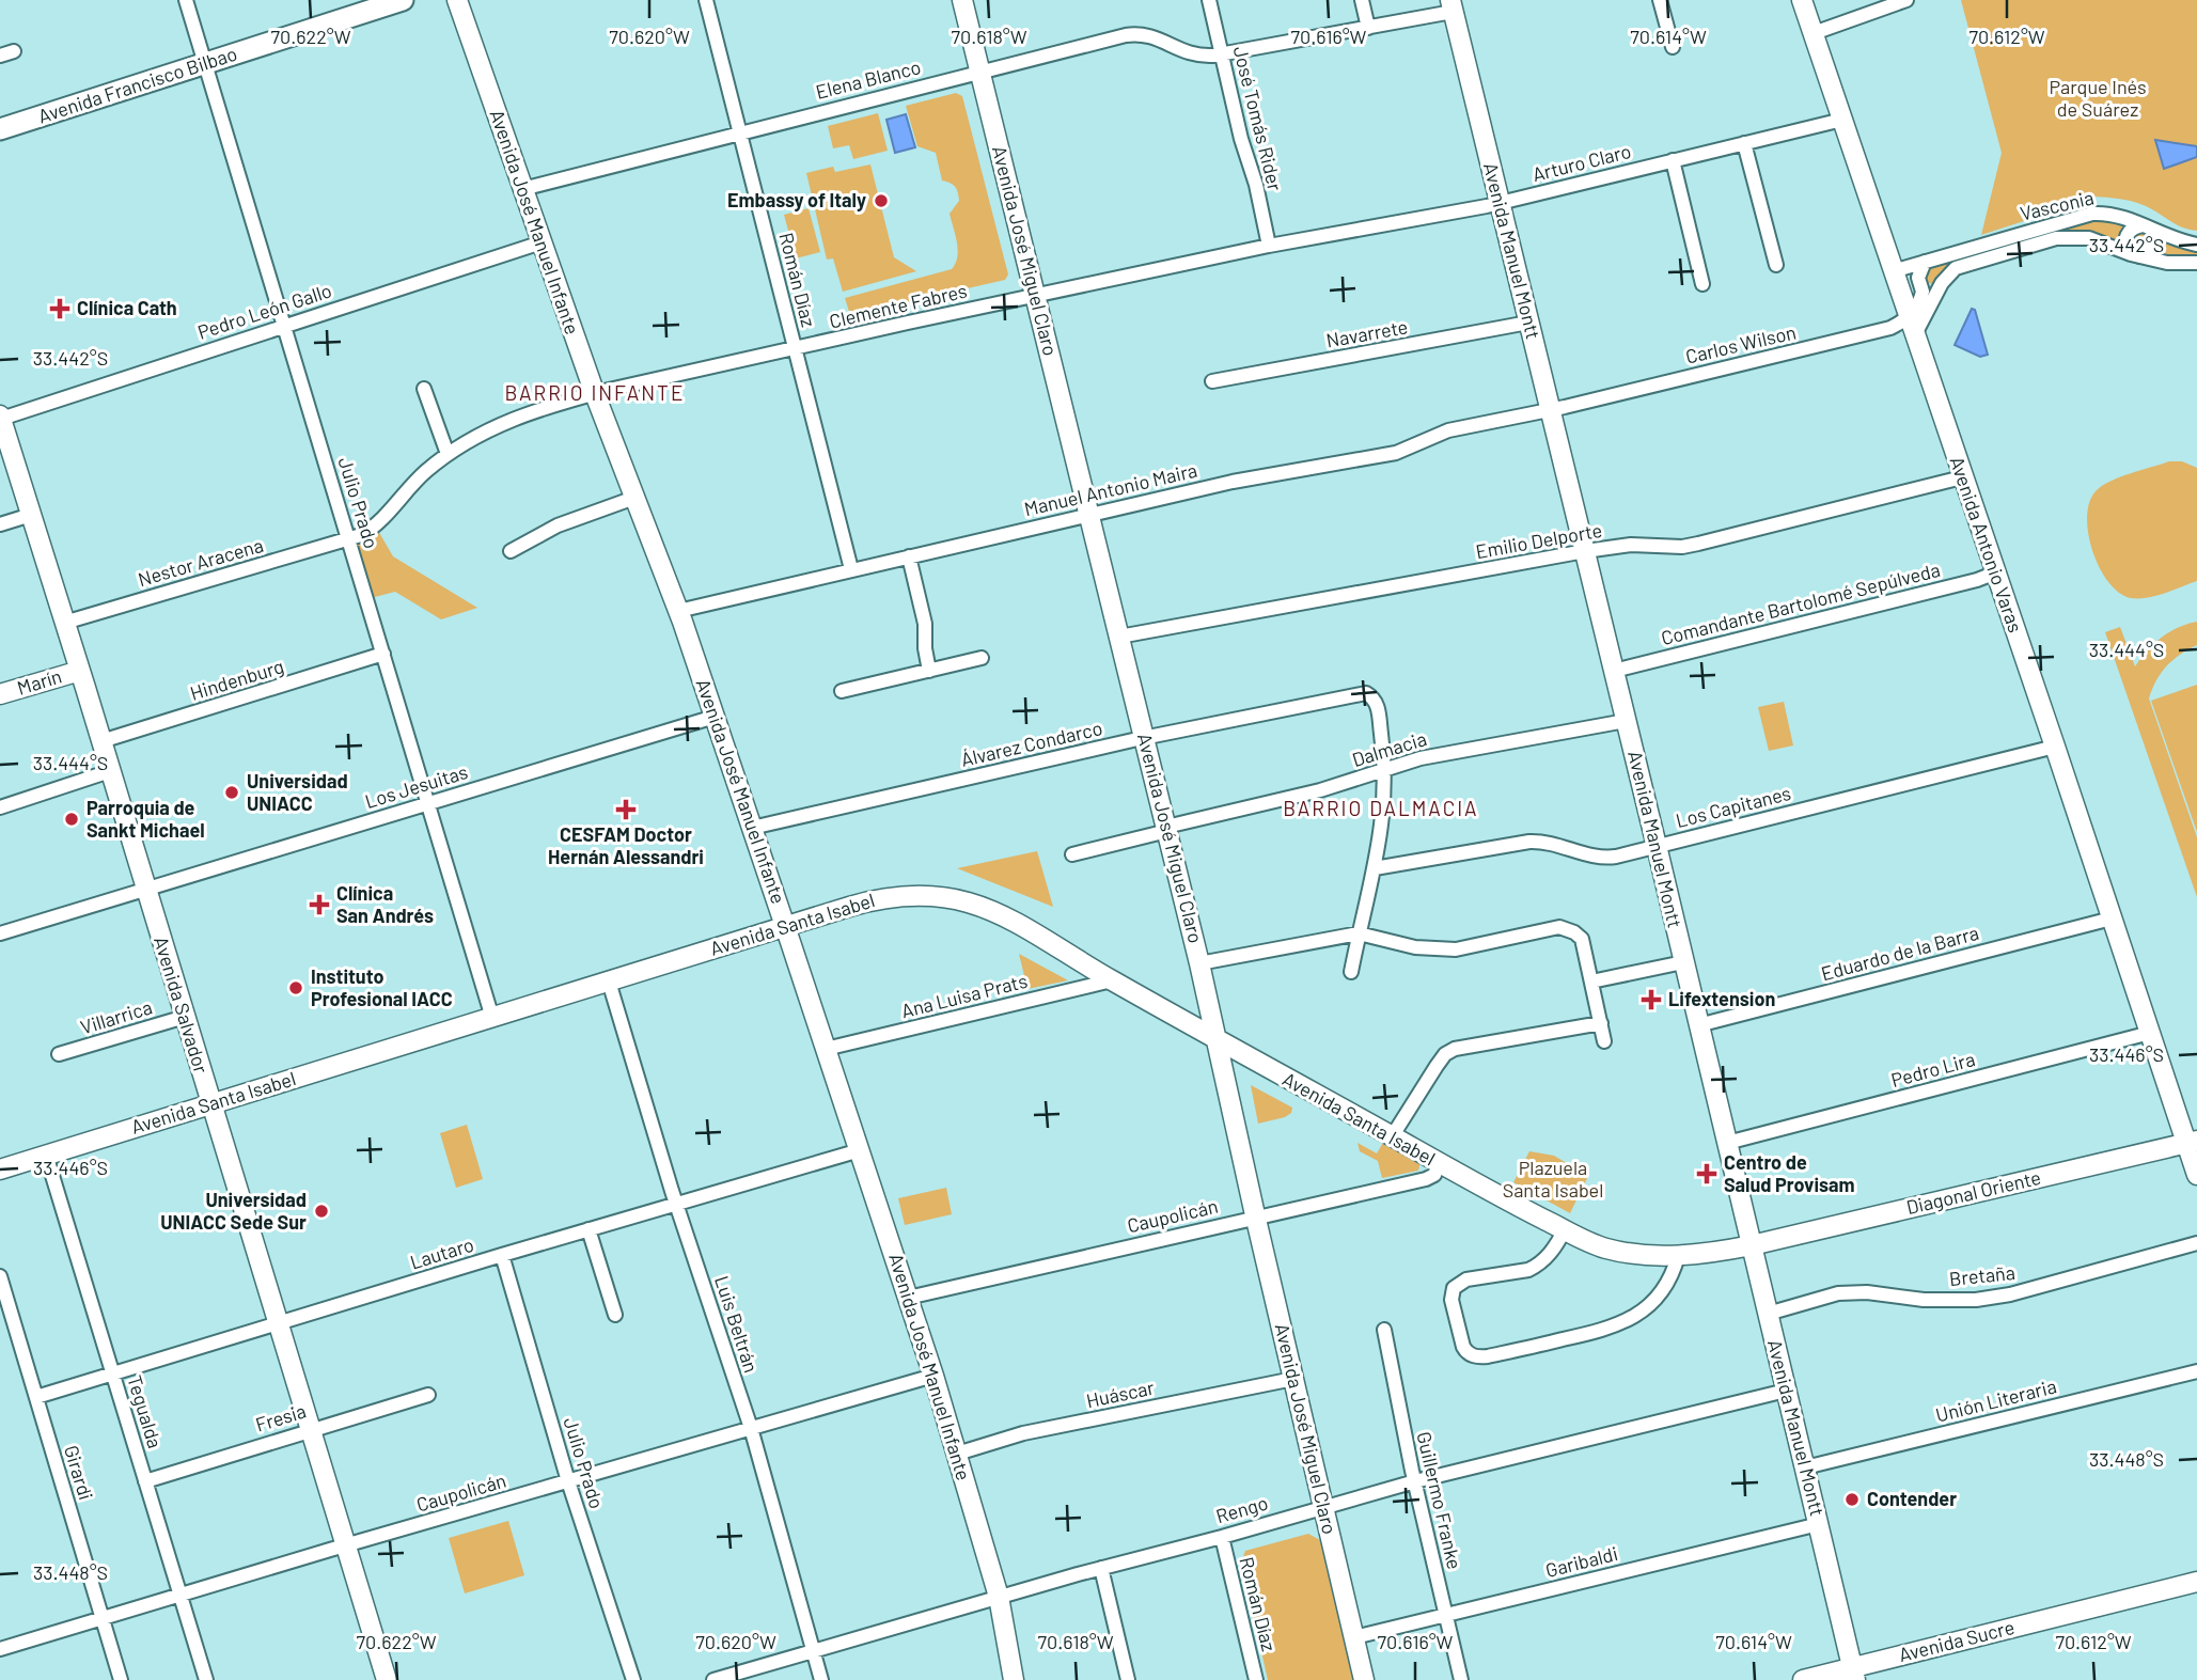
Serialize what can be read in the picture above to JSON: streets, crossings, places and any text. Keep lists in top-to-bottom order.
{
  "streets": {
    "main road": [
      "Avenida Francisco Bilbao",
      "Avenida José Manuel Infante",
      "Avenida José Miguel Claro",
      "Avenida Manuel Montt",
      "Avenida Antonio Varas",
      "Marín",
      "Avenida Santa Isabel",
      "Avenida Salvador",
      "Diagonal Oriente",
      "Avenida Sucre"
    ],
    "street": [
      "Elena Blanco",
      "José Tomás Rider",
      "Arturo Claro",
      "Vasconia",
      "Román Díaz",
      "Clemente Fabres",
      "Pedro León Gallo",
      "Navarrete",
      "Carlos Wilson",
      "Manuel Antonio Maira",
      "Julio Prado",
      "Emilio Delporte",
      "Nestor Aracena",
      "Comandante Bartolomé Sepúlveda",
      "Hindenburg",
      "Álvarez Condarco",
      "Dalmacia",
      "Los Jesuitas",
      "Los Capitanes",
      "Eduardo de la Barra",
      "Ana Luisa Prats",
      "Villarrica",
      "Pedro Lira",
      "Caupolicán",
      "Lautaro",
      "Bretaña",
      "Luis Beltrán",
      "Huáscar",
      "Unión Literaria",
      "Tegualda",
      "Fresia",
      "Girardi",
      "Guillermo Franke",
      "Rengo",
      "Garibaldi"
    ]
  },
  "crossings": [
    ["Elena Blanco", "José Tomás Rider"],
    ["Elena Blanco", "Avenida José Manuel Infante"],
    ["Elena Blanco", "Avenida José Miguel Claro"],
    ["Elena Blanco", "Avenida Manuel Montt"],
    ["Elena Blanco", "Román Díaz"],
    ["Avenida Francisco Bilbao", "Julio Prado"],
    ["José Tomás Rider", "Clemente Fabres"],
    ["Arturo Claro", "Avenida Manuel Montt"],
    ["Arturo Claro", "Clemente Fabres"],
    ["Arturo Claro", "Avenida Antonio Varas"],
    ["Vasconia", "Carlos Wilson"],
    ["Vasconia", "Avenida Antonio Varas"],
    ["Avenida José Manuel Infante", "Clemente Fabres"],
    ["Avenida José Manuel Infante", "Pedro León Gallo"],
    ["Avenida José Manuel Infante", "Manuel Antonio Maira"],
    ["Avenida José Manuel Infante", "Álvarez Condarco"],
    ["Avenida José Manuel Infante", "Los Jesuitas"],
    ["Avenida José Manuel Infante", "Avenida Santa Isabel"],
    ["Avenida José Manuel Infante", "Ana Luisa Prats"],
    ["Avenida José Manuel Infante", "Caupolicán"],
    ["Avenida José Manuel Infante", "Lautaro"],
    ["Avenida José Manuel Infante", "Huáscar"],
    ["Avenida José Manuel Infante", "Rengo"],
    ["Avenida José Miguel Claro", "Clemente Fabres"],
    ["Avenida José Miguel Claro", "Manuel Antonio Maira"],
    ["Avenida José Miguel Claro", "Emilio Delporte"],
    ["Avenida José Miguel Claro", "Álvarez Condarco"],
    ["Avenida José Miguel Claro", "Dalmacia"],
    ["Avenida José Miguel Claro", "Avenida Santa Isabel"],
    ["Avenida José Miguel Claro", "Caupolicán"],
    ["Avenida José Miguel Claro", "Huáscar"],
    ["Avenida José Miguel Claro", "Rengo"],
    ["Avenida José Miguel Claro", "Garibaldi"],
    ["Avenida Manuel Montt", "Clemente Fabres"],
    ["Avenida Manuel Montt", "Navarrete"],
    ["Avenida Manuel Montt", "Carlos Wilson"],
    ["Avenida Manuel Montt", "Manuel Antonio Maira"],
    ["Avenida Manuel Montt", "Emilio Delporte"],
    ["Avenida Manuel Montt", "Comandante Bartolomé Sepúlveda"],
    ["Avenida Manuel Montt", "Dalmacia"],
    ["Avenida Manuel Montt", "Los Capitanes"],
    ["Avenida Manuel Montt", "Avenida Santa Isabel"],
    ["Avenida Manuel Montt", "Eduardo de la Barra"],
    ["Avenida Manuel Montt", "Pedro Lira"],
    ["Avenida Manuel Montt", "Diagonal Oriente"],
    ["Avenida Manuel Montt", "Bretaña"],
    ["Avenida Manuel Montt", "Unión Literaria"],
    ["Avenida Manuel Montt", "Rengo"],
    ["Avenida Manuel Montt", "Garibaldi"],
    ["Avenida Manuel Montt", "Avenida Sucre"],
    ["Román Díaz", "Clemente Fabres"],
    ["Román Díaz", "Manuel Antonio Maira"],
    ["Román Díaz", "Rengo"],
    ["Clemente Fabres", "Julio Prado"],
    ["Clemente Fabres", "Nestor Aracena"],
    ["Pedro León Gallo", "Julio Prado"],
    ["Pedro León Gallo", "Avenida Salvador"],
    ["Carlos Wilson", "Manuel Antonio Maira"],
    ["Carlos Wilson", "Avenida Antonio Varas"],
    ["Julio Prado", "Nestor Aracena"],
    ["Julio Prado", "Hindenburg"],
    ["Julio Prado", "Los Jesuitas"],
    ["Julio Prado", "Avenida Santa Isabel"],
    ["Julio Prado", "Caupolicán"],
    ["Julio Prado", "Lautaro"],
    ["Emilio Delporte", "Avenida Antonio Varas"],
    ["Avenida Antonio Varas", "Comandante Bartolomé Sepúlveda"],
    ["Avenida Antonio Varas", "Los Capitanes"],
    ["Avenida Antonio Varas", "Eduardo de la Barra"],
    ["Avenida Antonio Varas", "Pedro Lira"],
    ["Avenida Antonio Varas", "Diagonal Oriente"],
    ["Nestor Aracena", "Avenida Salvador"],
    ["Hindenburg", "Avenida Salvador"],
    ["Marín", "Avenida Salvador"],
    ["Álvarez Condarco", "Dalmacia"],
    ["Los Jesuitas", "Avenida Salvador"],
    ["Avenida Santa Isabel", "Ana Luisa Prats"],
    ["Avenida Santa Isabel", "Avenida Salvador"],
    ["Avenida Santa Isabel", "Diagonal Oriente"],
    ["Avenida Santa Isabel", "Caupolicán"],
    ["Avenida Santa Isabel", "Luis Beltrán"],
    ["Avenida Santa Isabel", "Tegualda"],
    ["Avenida Salvador", "Villarrica"],
    ["Avenida Salvador", "Caupolicán"],
    ["Avenida Salvador", "Lautaro"],
    ["Avenida Salvador", "Fresia"],
    ["Caupolicán", "Luis Beltrán"],
    ["Caupolicán", "Tegualda"],
    ["Caupolicán", "Girardi"],
    ["Lautaro", "Luis Beltrán"],
    ["Lautaro", "Tegualda"],
    ["Lautaro", "Girardi"],
    ["Luis Beltrán", "Rengo"],
    ["Tegualda", "Fresia"],
    ["Guillermo Franke", "Rengo"],
    ["Guillermo Franke", "Garibaldi"]
  ],
  "districts": ["BARRIO INFANTE", "BARRIO DALMACIA"],
  "parks": ["Parque Inés de Suárez", "Plazuela Santa Isabel"],
  "places": {
    "other": [
      "Embassy of Italy",
      "Universidad UNIACC",
      "Parroquia de Sankt Michael",
      "Instituto Profesional IACC",
      "Universidad UNIACC Sede Sur",
      "Contender"
    ],
    "health": [
      "Clínica Cath",
      "CESFAM Doctor Hernán Alessandri",
      "Clínica San Andrés",
      "Lifextension",
      "Centro de Salud Provisam"
    ]
  },
  "coordinates": [
    "70.618°W",
    "70.612°W",
    "70.622°W",
    "70.620°W",
    "70.616°W",
    "70.614°W",
    "33.442°S",
    "33.444°S",
    "33.446°S",
    "33.448°S"
  ]
}
